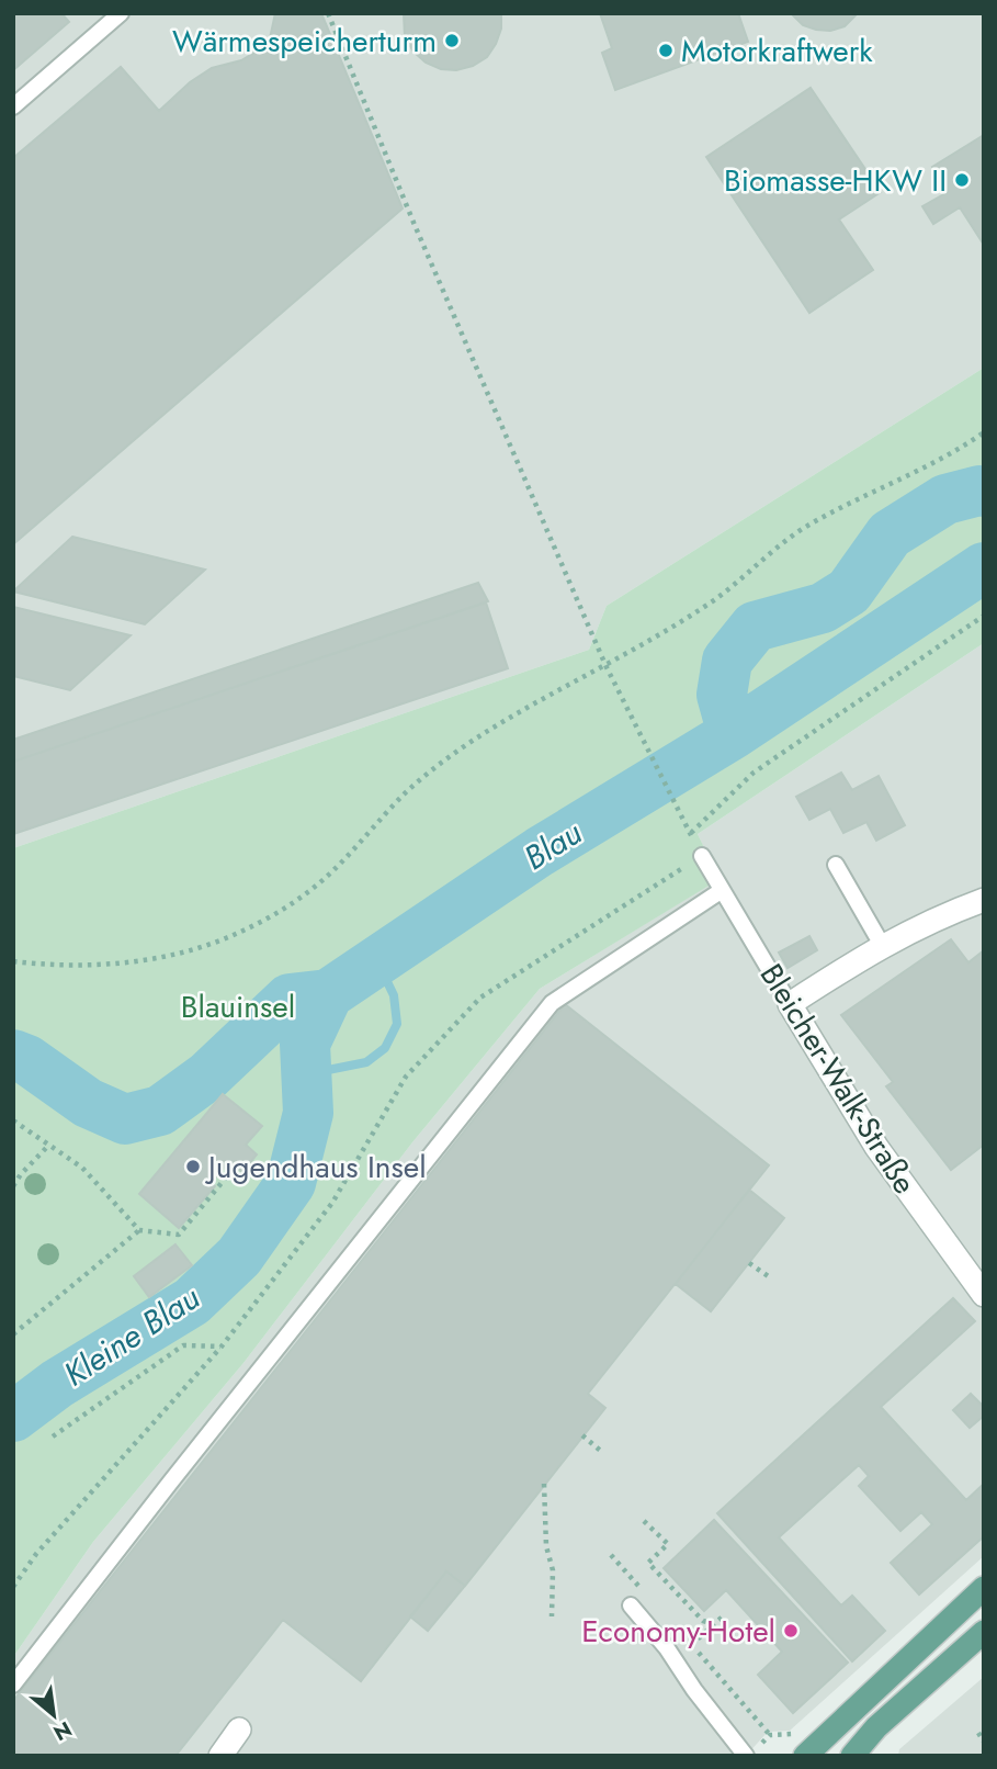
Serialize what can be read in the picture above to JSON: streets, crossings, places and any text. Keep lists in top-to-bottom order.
{
  "streets": {
    "street": ["Bleicher-Walk-Straße"]
  },
  "water": ["Blau", "Kleine Blau"],
  "parks": ["Blauinsel"],
  "places": [
    "Wärmespeicherturm",
    "Motorkraftwerk",
    "Biomasse-HKW II",
    "Jugendhaus Insel",
    "Economy-Hotel"
  ],
  "north": "bottom right"
}
